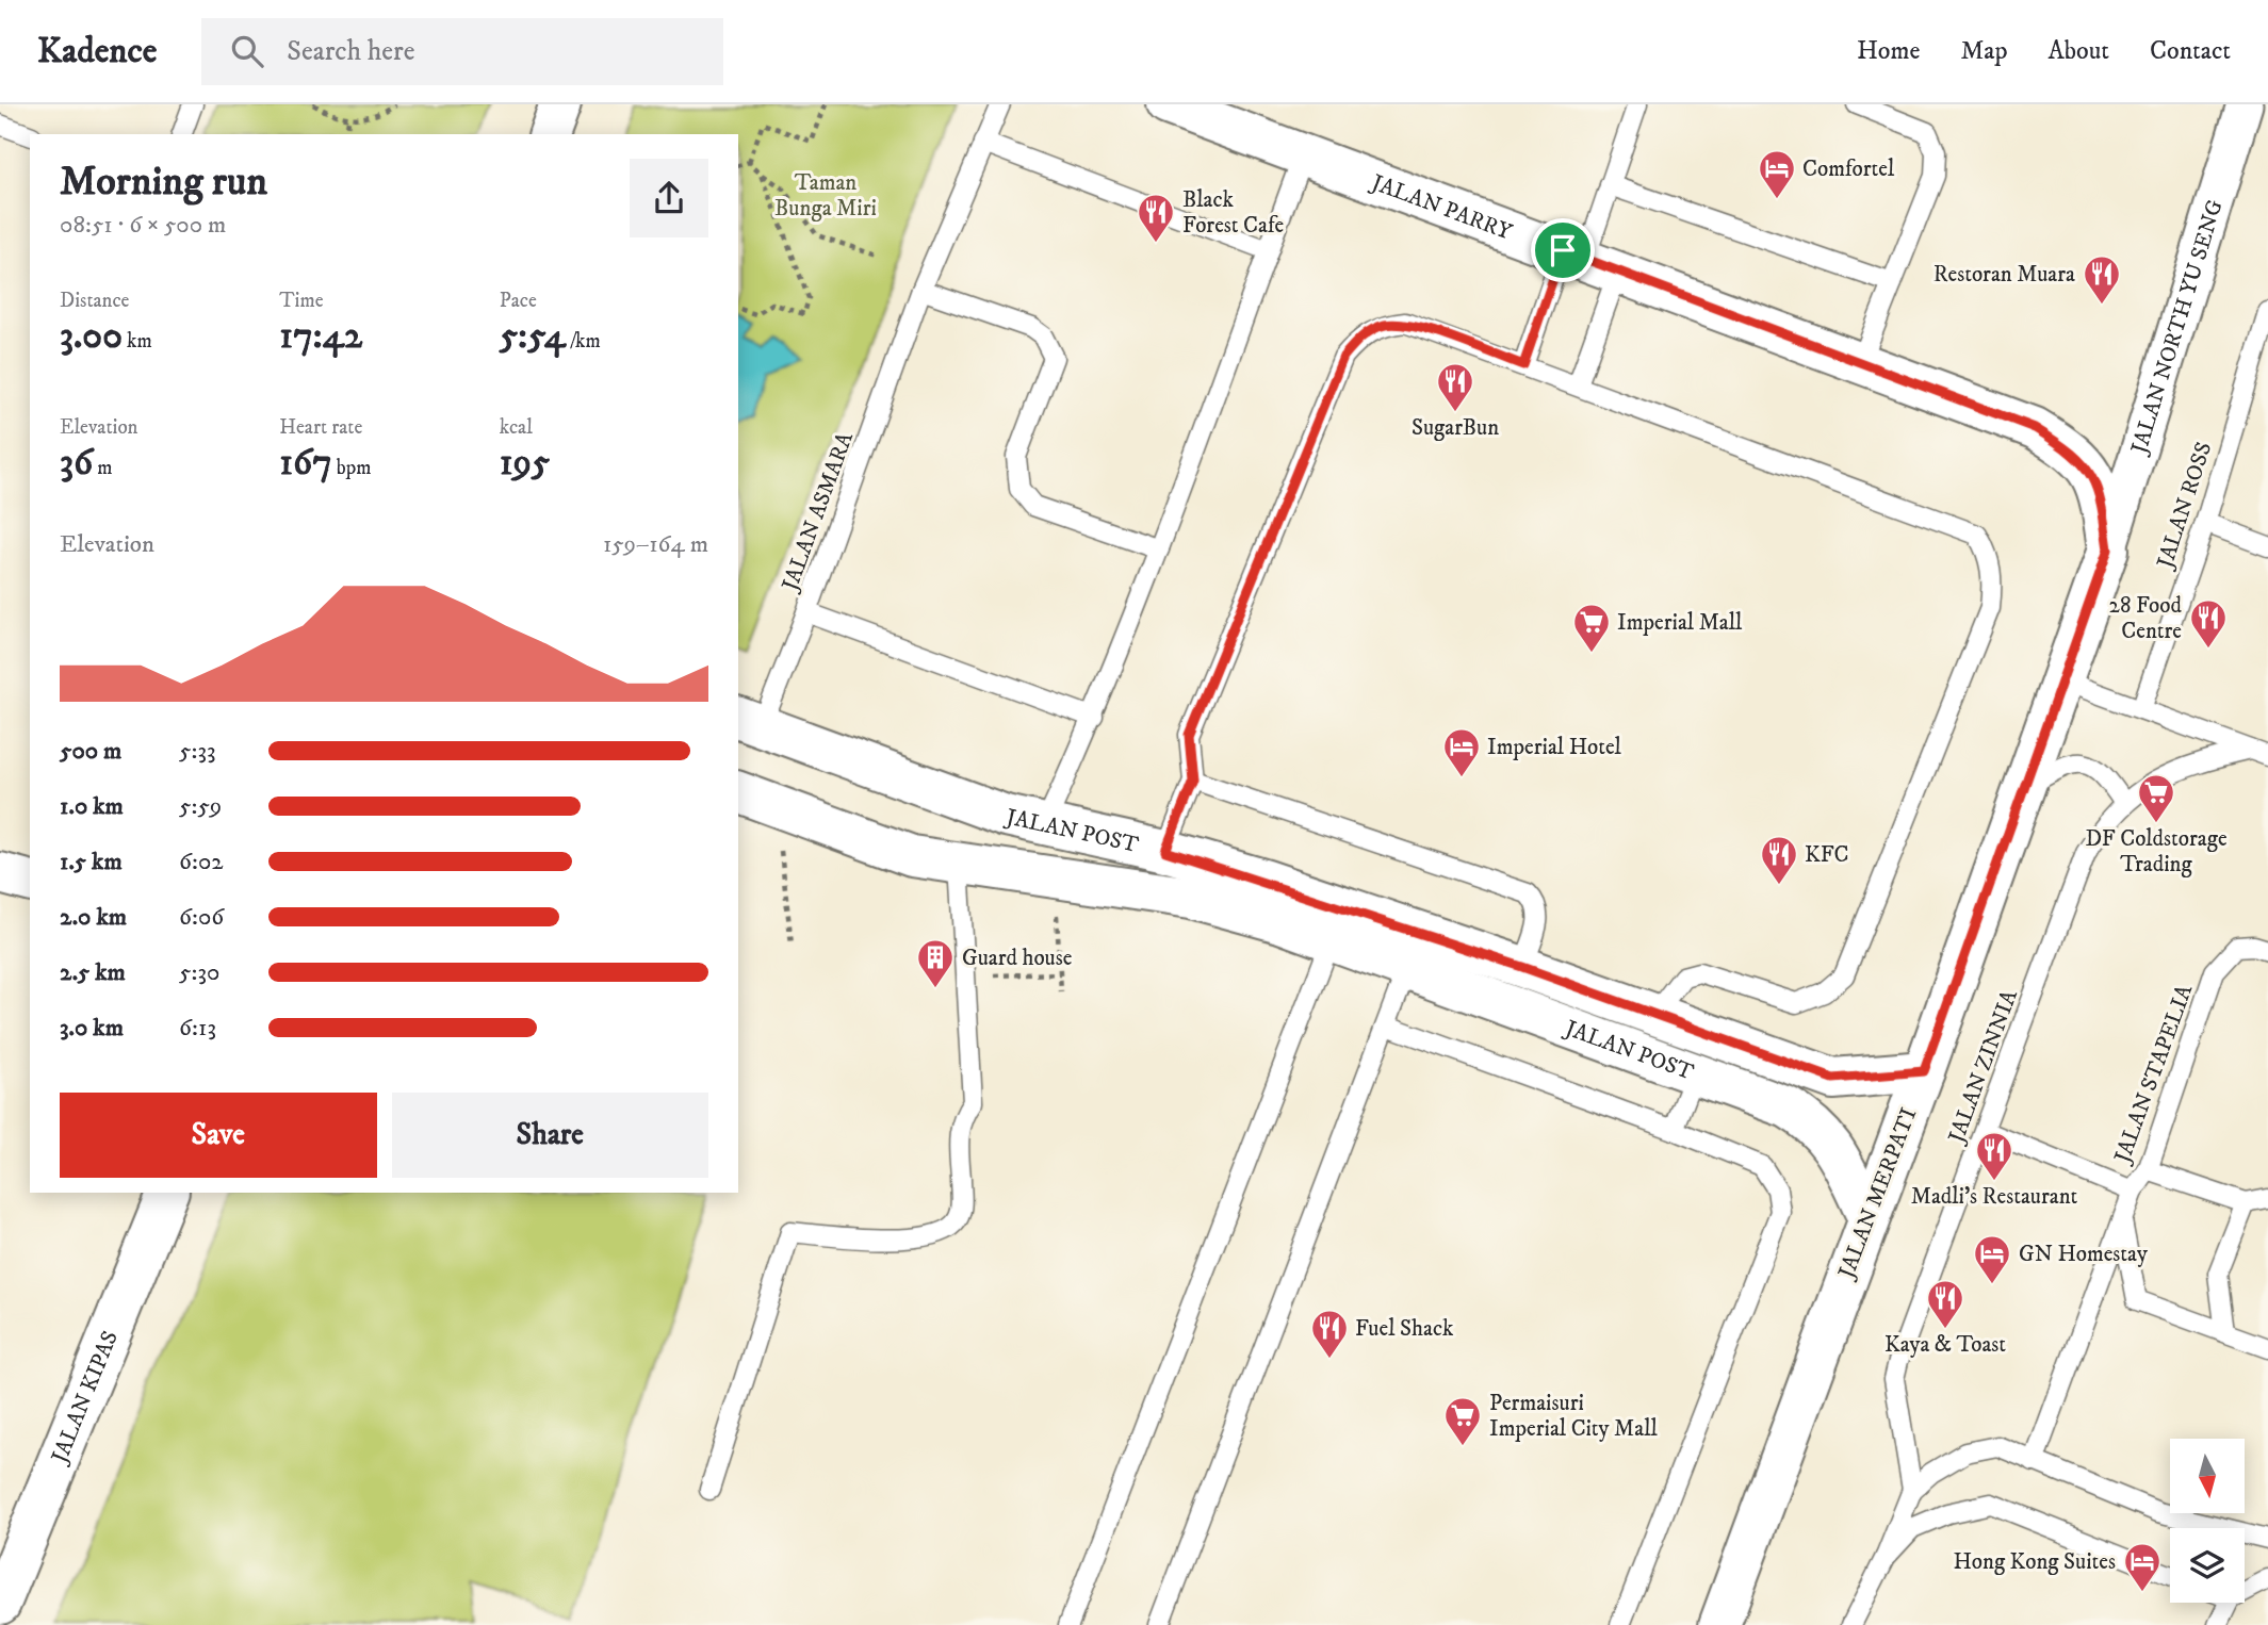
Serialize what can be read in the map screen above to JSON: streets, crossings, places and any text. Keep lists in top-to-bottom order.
{
  "streets": {
    "street": [
      "JALAN PARRY",
      "JALAN NORTH YU SENG",
      "JALAN POST",
      "JALAN MERPATI",
      "JALAN KIPAS"
    ],
    "lane": [
      "JALAN ROSS",
      "JALAN ASMARA",
      "JALAN ZINNIA",
      "JALAN STAPELIA"
    ]
  },
  "crossings": [
    ["JALAN PARRY", "JALAN NORTH YU SENG"],
    ["JALAN PARRY", "JALAN MERPATI"],
    ["JALAN NORTH YU SENG", "JALAN MERPATI"],
    ["JALAN POST", "JALAN MERPATI"]
  ],
  "parks": ["Taman Bunga Miri"],
  "places": {
    "hotel": [
      "Comfortel",
      "Imperial Hotel",
      "GN Homestay",
      "Hong Kong Suites"
    ],
    "restaurant": [
      "Black Forest Cafe",
      "Restoran Muara",
      "SugarBun",
      "28 Food Centre",
      "KFC",
      "Madli’s Restaurant",
      "Kaya & Toast",
      "Fuel Shack"
    ],
    "supermarket": ["Imperial Mall", "DF Coldstorage Trading", "Permaisuri Imperial City Mall"],
    "building": ["Guard house"]
  },
  "north": "bottom",
  "page": {
    "header": "Kadence",
    "search": "Search here",
    "nav": [
      "Home",
      "Map",
      "About",
      "Contact"
    ],
    "heading": ["Morning run", "08:51 · 6 × 500 m"],
    "stats": [
      ["Distance", "3.00 km"],
      ["Time", "17:42"],
      ["Pace", "5:54 /km"],
      ["Elevation", "36 m"],
      ["Heart rate", "167 bpm"],
      ["kcal", "195"]
    ],
    "chart": ["Elevation", "159–164 m"],
    "list": [
      {
        "name": "500 m",
        "note": "5:33"
      },
      {
        "name": "1.0 km",
        "note": "5:59"
      },
      {
        "name": "1.5 km",
        "note": "6:02"
      },
      {
        "name": "2.0 km",
        "note": "6:06"
      },
      {
        "name": "2.5 km",
        "note": "5:30"
      },
      {
        "name": "3.0 km",
        "note": "6:13"
      }
    ],
    "buttons": ["Save", "Share"]
  }
}
